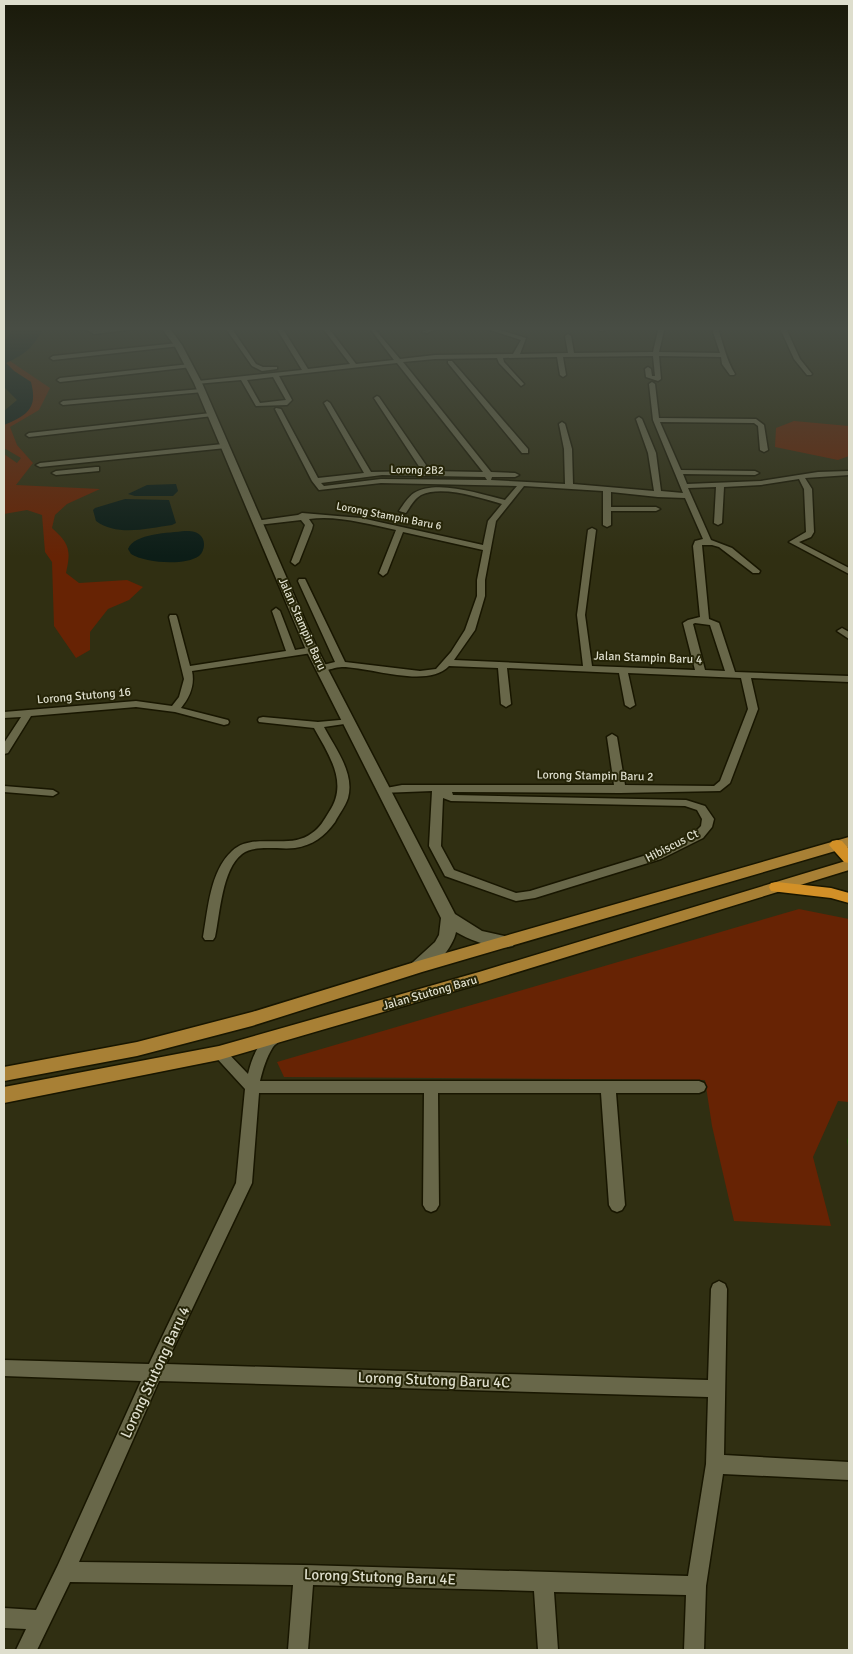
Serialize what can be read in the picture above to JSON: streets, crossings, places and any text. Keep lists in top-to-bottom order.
{
  "streets": {
    "main road": ["Jalan Stutong Baru"],
    "street": [
      "Lorong 2B2",
      "Lorong Stampin Baru 6",
      "Jalan Stampin Baru",
      "Jalan Stampin Baru 4",
      "Lorong Stutong 16",
      "Lorong Stampin Baru 2",
      "Hibiscus Ct",
      "Lorong Stutong Baru 4",
      "Lorong Stutong Baru 4C",
      "Lorong Stutong Baru 4E"
    ]
  },
  "crossings": [
    ["Lorong Stampin Baru 6", "Jalan Stampin Baru"],
    ["Jalan Stampin Baru", "Lorong Stampin Baru 2"],
    ["Jalan Stampin Baru 4", "Lorong Stampin Baru 2"],
    ["Lorong Stampin Baru 2", "Hibiscus Ct"],
    ["Jalan Stutong Baru", "Lorong Stutong Baru 4"],
    ["Lorong Stutong Baru 4", "Lorong Stutong Baru 4C"],
    ["Lorong Stutong Baru 4", "Lorong Stutong Baru 4E"]
  ]
}
